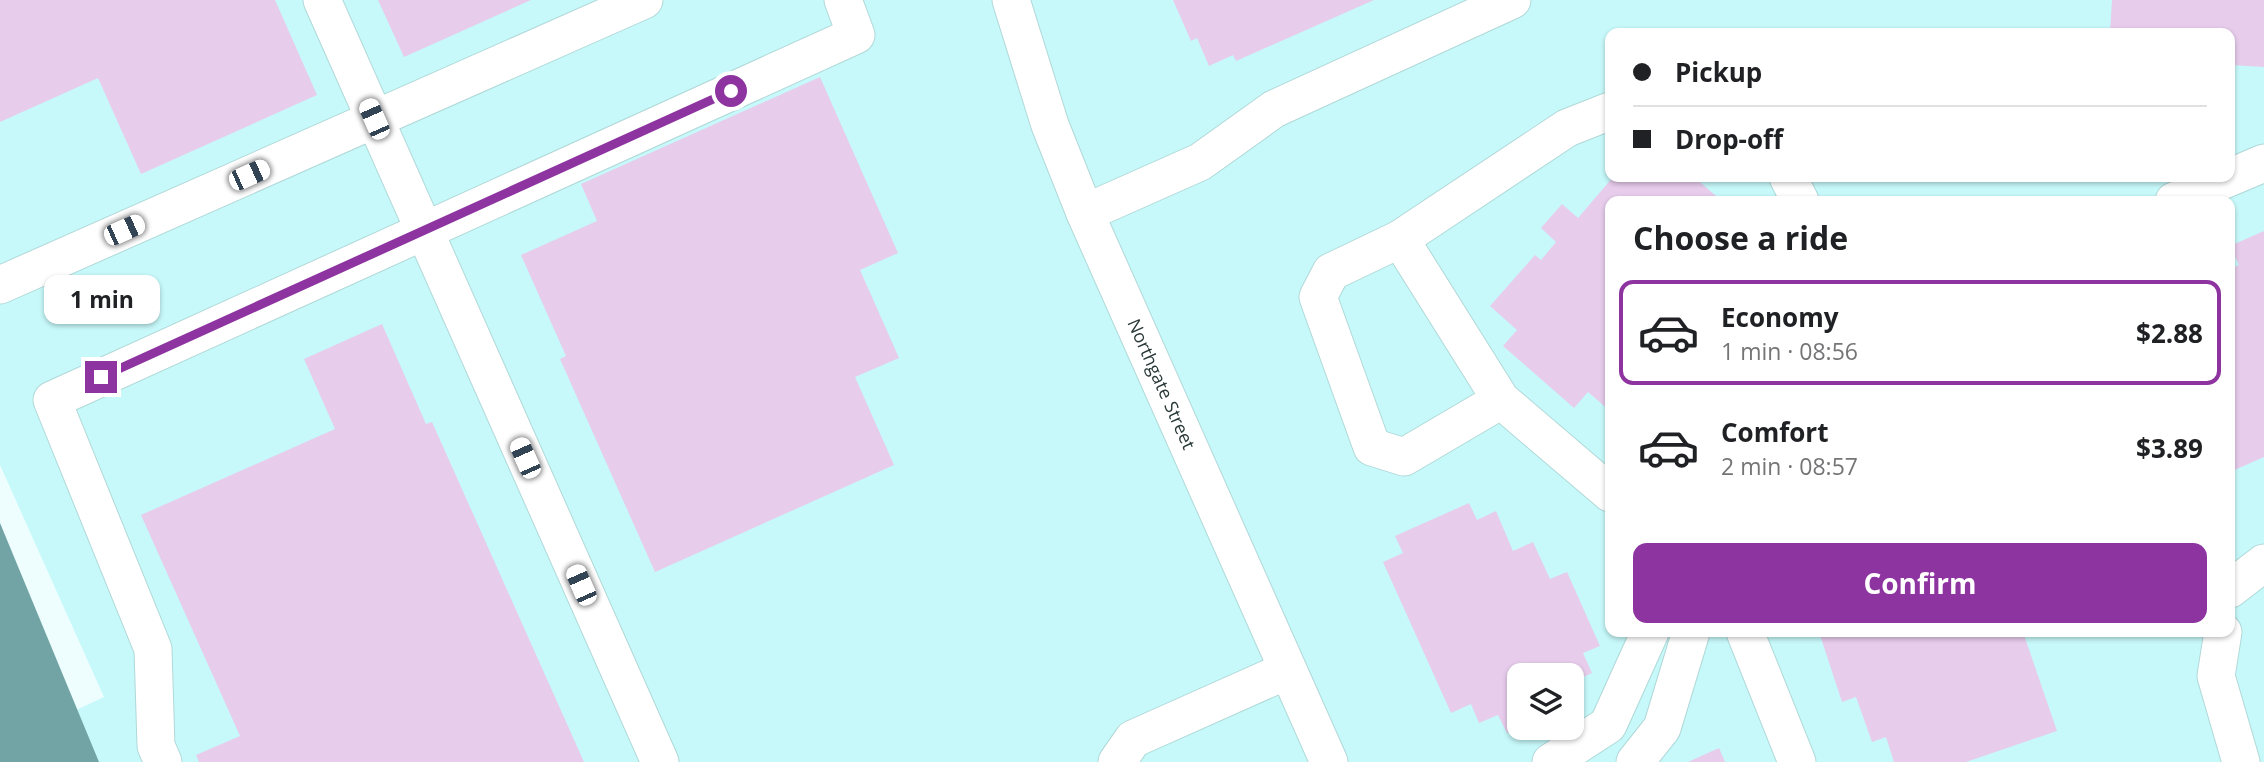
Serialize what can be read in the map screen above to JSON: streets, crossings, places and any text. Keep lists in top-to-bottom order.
{
  "streets": {
    "street": ["Northgate Street"]
  },
  "page": {
    "banner": ["Pickup", "Drop-off"],
    "heading": "Choose a ride",
    "bubble": "1 min",
    "list": [
      {
        "name": "Economy",
        "note": "1 min · 08:56",
        "value": "$2.88"
      },
      {
        "name": "Comfort",
        "note": "2 min · 08:57",
        "value": "$3.89"
      }
    ],
    "buttons": "Confirm"
  }
}
